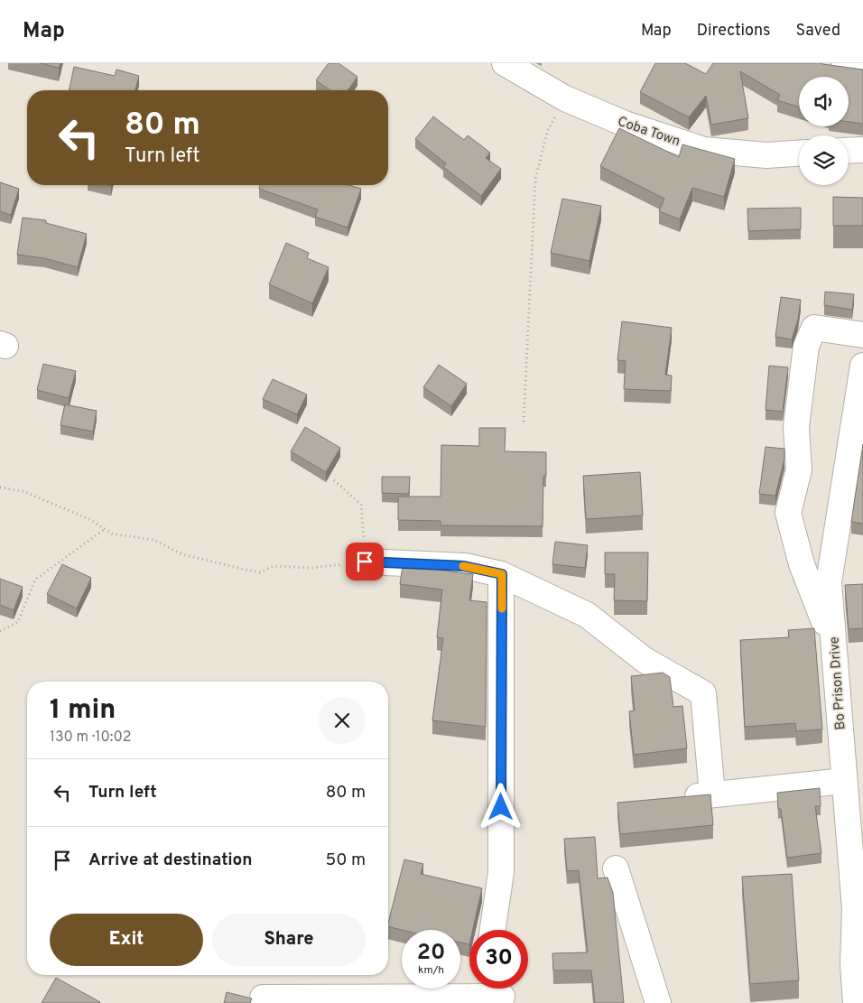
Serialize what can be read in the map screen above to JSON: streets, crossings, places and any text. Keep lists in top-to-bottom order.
{
  "streets": {
    "street": ["Coba Town", "Bo Prison Drive"]
  },
  "page": {
    "header": "Map",
    "nav": ["Map", "Directions", "Saved"],
    "turn": ["80 m", "Turn left"],
    "heading": ["1 min", "130 m · 10:02"],
    "list": [
      {
        "name": "Turn left",
        "value": "80 m"
      },
      {
        "name": "Arrive at destination",
        "value": "50 m"
      }
    ],
    "buttons": ["Exit", "Share"],
    "speed": "20 km/h",
    "limit": "30"
  }
}
